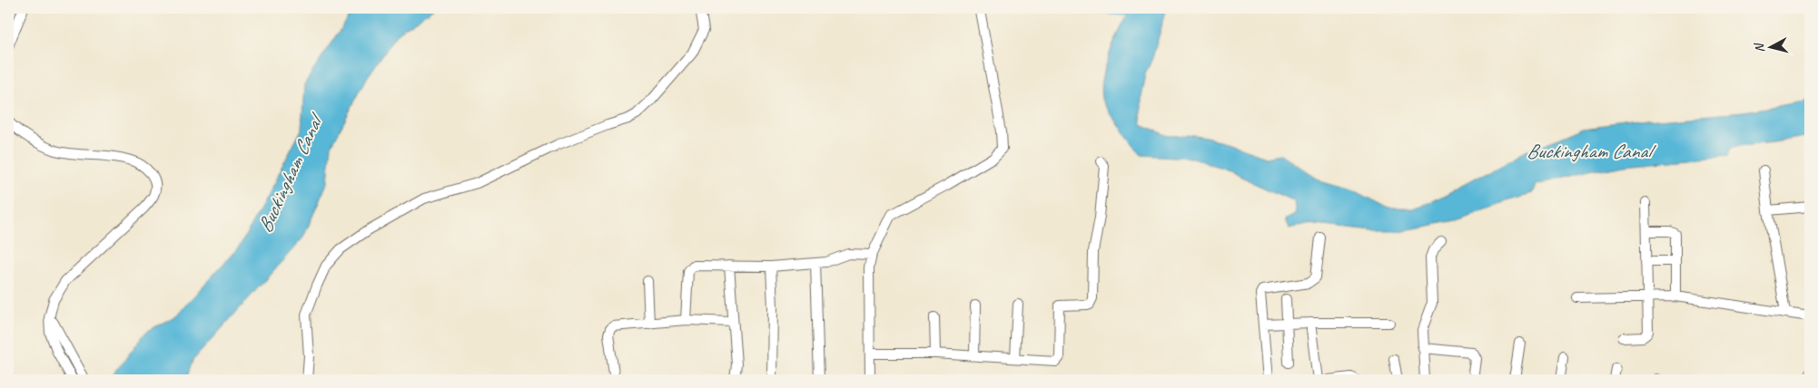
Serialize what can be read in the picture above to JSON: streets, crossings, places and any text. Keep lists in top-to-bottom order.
{
  "water": ["Buckingham Canal"],
  "north": "left"
}
